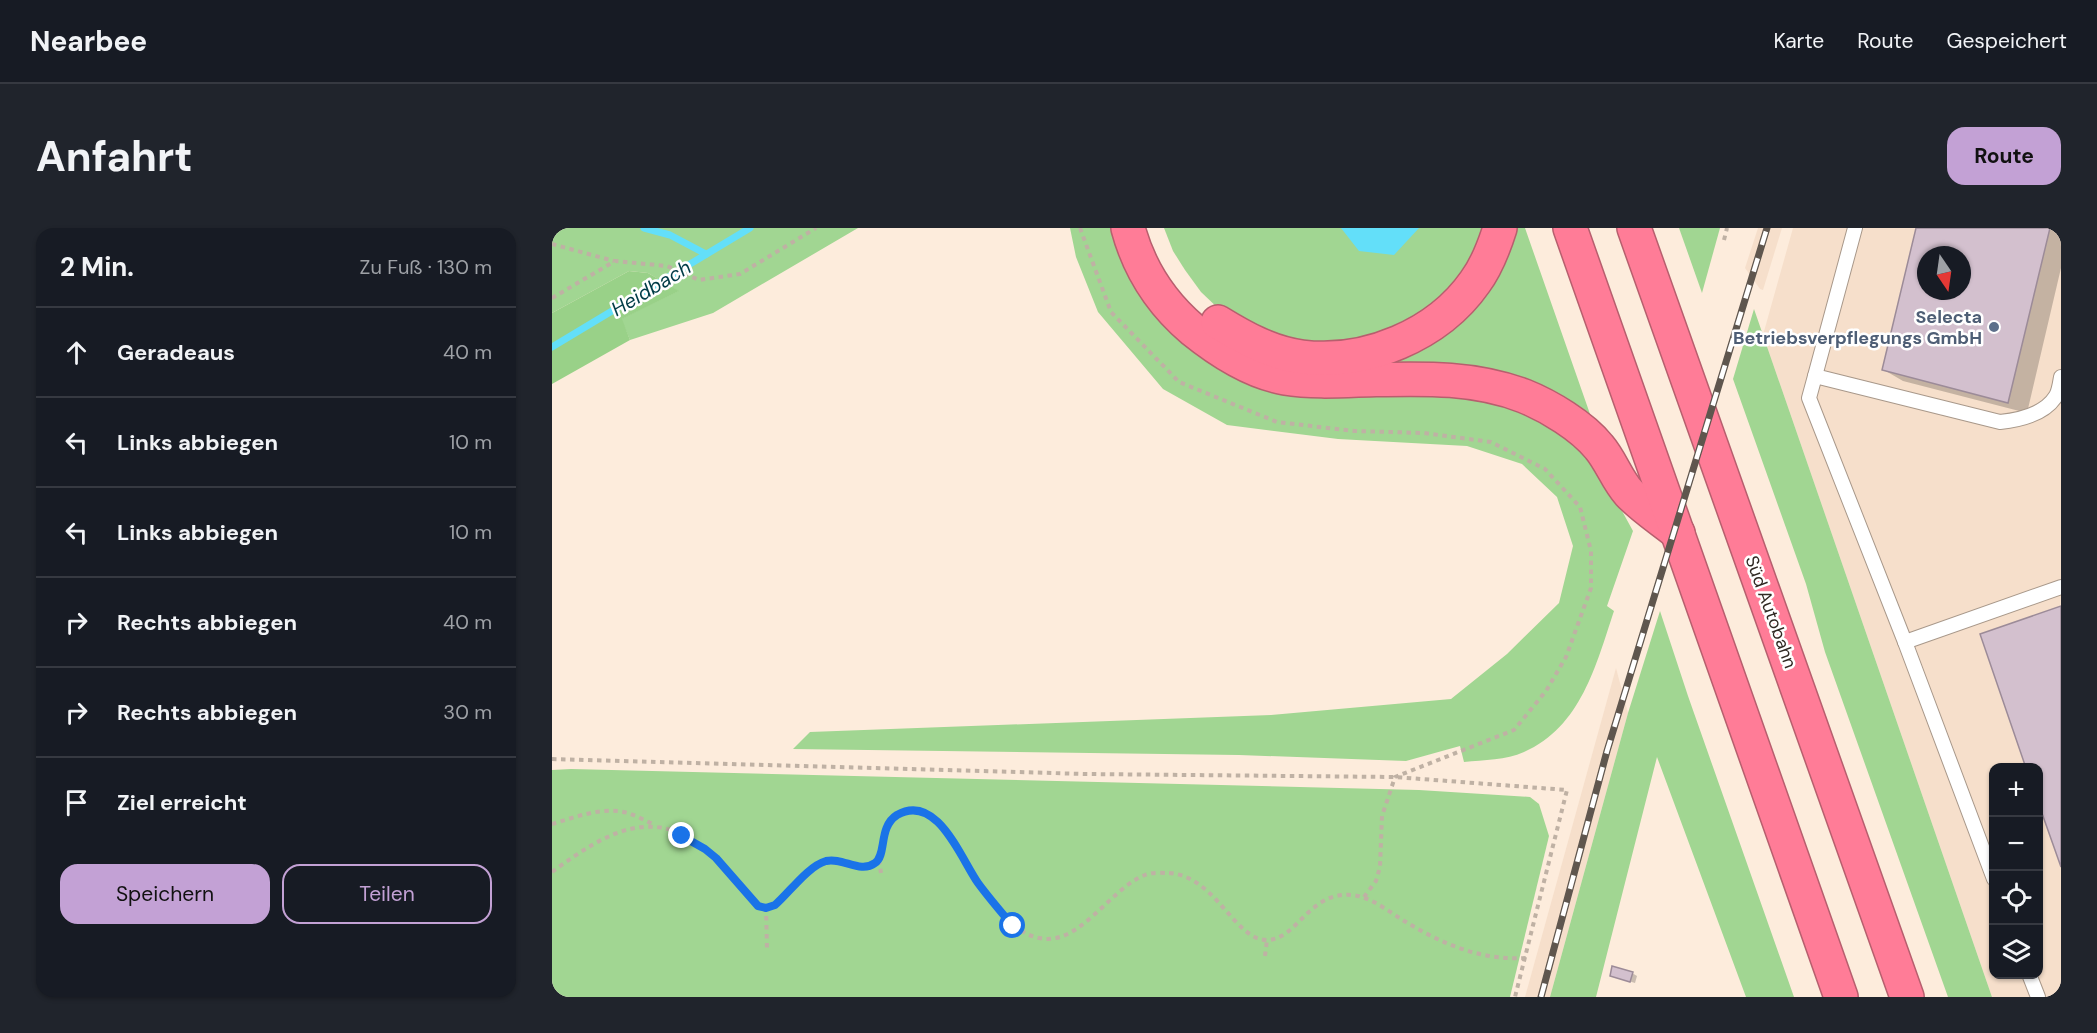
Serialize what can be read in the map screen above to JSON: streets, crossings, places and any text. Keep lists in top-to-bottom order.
{
  "streets": {
    "highway": ["Süd Autobahn"]
  },
  "water": ["Heidbach"],
  "places": ["Selecta Betriebsverpflegungs GmbH"],
  "north": "bottom",
  "page": {
    "header": "Nearbee",
    "nav": ["Karte", "Route", "Gespeichert"],
    "buttons": [
      "Route",
      ["Speichern", "Teilen"]
    ],
    "title": "Anfahrt",
    "heading": ["2 Min.", "Zu Fuß · 130 m"],
    "list": [
      ["Geradeaus", "40 m"],
      ["Links abbiegen", "10 m"],
      ["Links abbiegen", "10 m"],
      ["Rechts abbiegen", "40 m"],
      ["Rechts abbiegen", "30 m"],
      "Ziel erreicht"
    ],
    "map_buttons": ["+", "−"]
  }
}
